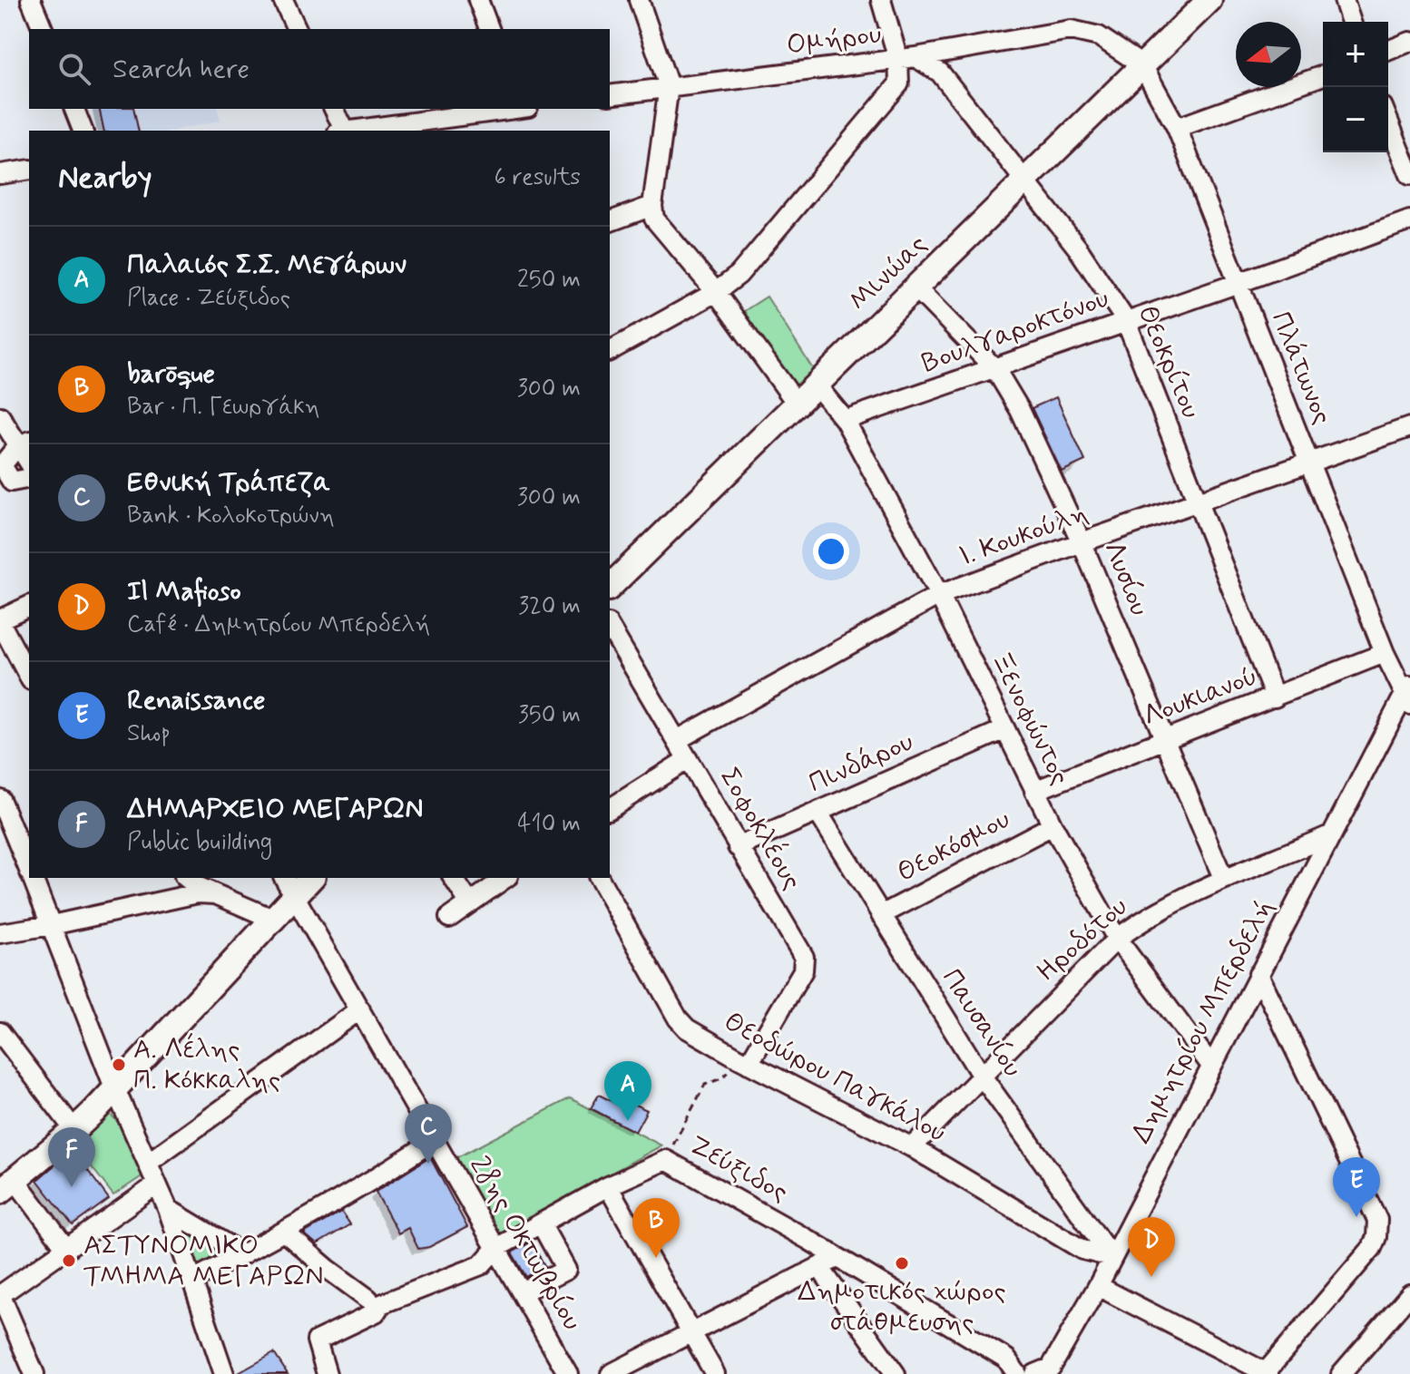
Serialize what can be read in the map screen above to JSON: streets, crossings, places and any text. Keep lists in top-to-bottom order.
{
  "streets": {
    "main road": ["Μινώας"],
    "street": [
      "Ομήρου",
      "Βουλγαροκτόνου",
      "Θεοκρίτου",
      "Πλάτωνος",
      "Ι. Κουκούλη",
      "Λυσίου",
      "Λουκιανού",
      "Ξενοφώντος",
      "Πινδάρου",
      "Σοφοκλέους",
      "Θεοκόσμου",
      "Ηροδότου",
      "Δημητρίου Μπερδελή",
      "Παυσανίου",
      "Θεοδώρου Παγκάλου",
      "Ζεύξιδος",
      "28ης Οκτωβρίου"
    ]
  },
  "crossings": [
    ["Ομήρου", "Μινώας"],
    ["Ομήρου", "Θεοκρίτου"],
    ["Ομήρου", "Πλάτωνος"],
    ["Μινώας", "Θεοκρίτου"],
    ["Μινώας", "Πλάτωνος"],
    ["Μινώας", "Λυσίου"],
    ["Μινώας", "Ξενοφώντος"],
    ["Βουλγαροκτόνου", "Θεοκρίτου"],
    ["Βουλγαροκτόνου", "Πλάτωνος"],
    ["Βουλγαροκτόνου", "Λυσίου"],
    ["Βουλγαροκτόνου", "Ξενοφώντος"],
    ["Θεοκρίτου", "Ι. Κουκούλη"],
    ["Θεοκρίτου", "Λουκιανού"],
    ["Πλάτωνος", "Ι. Κουκούλη"],
    ["Πλάτωνος", "Λουκιανού"],
    ["Πλάτωνος", "Δημητρίου Μπερδελή"],
    ["Ι. Κουκούλη", "Λυσίου"],
    ["Ι. Κουκούλη", "Ξενοφώντος"],
    ["Ι. Κουκούλη", "Σοφοκλέους"],
    ["Λυσίου", "Λουκιανού"],
    ["Λυσίου", "Ηροδότου"],
    ["Λουκιανού", "Ξενοφώντος"],
    ["Ξενοφώντος", "Πινδάρου"],
    ["Ξενοφώντος", "Θεοκόσμου"],
    ["Ξενοφώντος", "Ηροδότου"],
    ["Ξενοφώντος", "Δημητρίου Μπερδελή"],
    ["Πινδάρου", "Σοφοκλέους"],
    ["Πινδάρου", "Παυσανίου"],
    ["Σοφοκλέους", "Θεοδώρου Παγκάλου"],
    ["Θεοκόσμου", "Παυσανίου"],
    ["Ηροδότου", "Δημητρίου Μπερδελή"],
    ["Ηροδότου", "Παυσανίου"],
    ["Ηροδότου", "Θεοδώρου Παγκάλου"],
    ["Δημητρίου Μπερδελή", "Παυσανίου"],
    ["Δημητρίου Μπερδελή", "Θεοδώρου Παγκάλου"],
    ["Παυσανίου", "Θεοδώρου Παγκάλου"],
    ["Ζεύξιδος", "28ης Οκτωβρίου"]
  ],
  "places": ["Α. Λέλης Π. Κόκκαλης", "ΑΣΤΥΝΟΜΙΚΟ ΤΜΗΜΑ ΜΕΓΑΡΩΝ", "Δημοτικός χώρος στάθμευσης"],
  "north": "left",
  "page": {
    "map_buttons": ["+", "−"],
    "search": "Search here",
    "heading": ["Nearby", "6 results"],
    "list": [
      {
        "mark": "A",
        "name": "Παλαιός Σ.Σ. Μεγάρων",
        "note": "Place · Ζεύξιδος",
        "value": "250 m"
      },
      {
        "mark": "B",
        "name": "barōque",
        "note": "Bar · Π. Γεωργάκη",
        "value": "300 m"
      },
      {
        "mark": "C",
        "name": "Εθνική Τράπεζα",
        "note": "Bank · Κολοκοτρώνη",
        "value": "300 m"
      },
      {
        "mark": "D",
        "name": "Il Mafioso",
        "note": "Café · Δημητρίου Μπερδελή",
        "value": "320 m"
      },
      {
        "mark": "E",
        "name": "Renaissance",
        "note": "Shop",
        "value": "350 m"
      },
      {
        "mark": "F",
        "name": "ΔΗΜΑΡΧΕΙΟ ΜΕΓΑΡΩΝ",
        "note": "Public building",
        "value": "410 m"
      }
    ],
    "pins": [
      "A",
      "C",
      "F",
      "E",
      "B",
      "D"
    ]
  }
}
